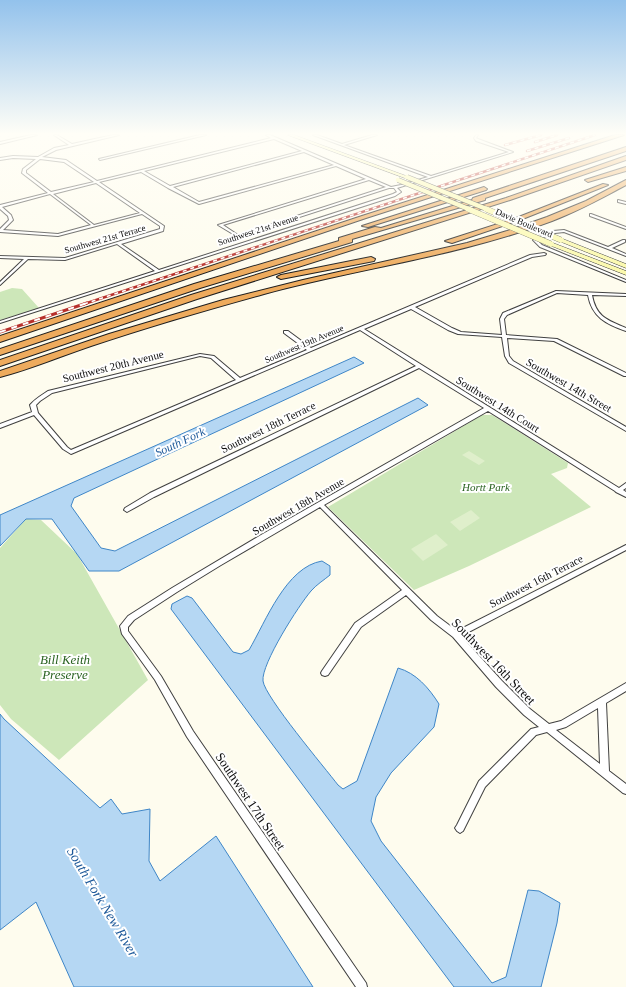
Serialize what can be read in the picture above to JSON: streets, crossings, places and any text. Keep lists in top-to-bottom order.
{
  "streets": {
    "main road": ["Davie Boulevard"],
    "street": [
      "Southwest 21st Avenue",
      "Southwest 21st Terrace",
      "Southwest 19th Avenue",
      "Southwest 20th Avenue",
      "Southwest 14th Street",
      "Southwest 14th Court",
      "Southwest 18th Terrace",
      "Southwest 18th Avenue",
      "Southwest 16th Terrace",
      "Southwest 16th Street",
      "Southwest 17th Street"
    ]
  },
  "crossings": [
    ["Southwest 19th Avenue", "Southwest 20th Avenue"],
    ["Southwest 19th Avenue", "Southwest 14th Court"],
    ["Southwest 14th Court", "Southwest 18th Terrace"],
    ["Southwest 14th Court", "Southwest 18th Avenue"],
    ["Southwest 18th Avenue", "Southwest 16th Street"],
    ["Southwest 18th Avenue", "Southwest 17th Street"],
    ["Southwest 16th Terrace", "Southwest 16th Street"]
  ],
  "water": ["South Fork", "South Fork New River"],
  "parks": ["Hortt Park", "Bill Keith Preserve"]
}
